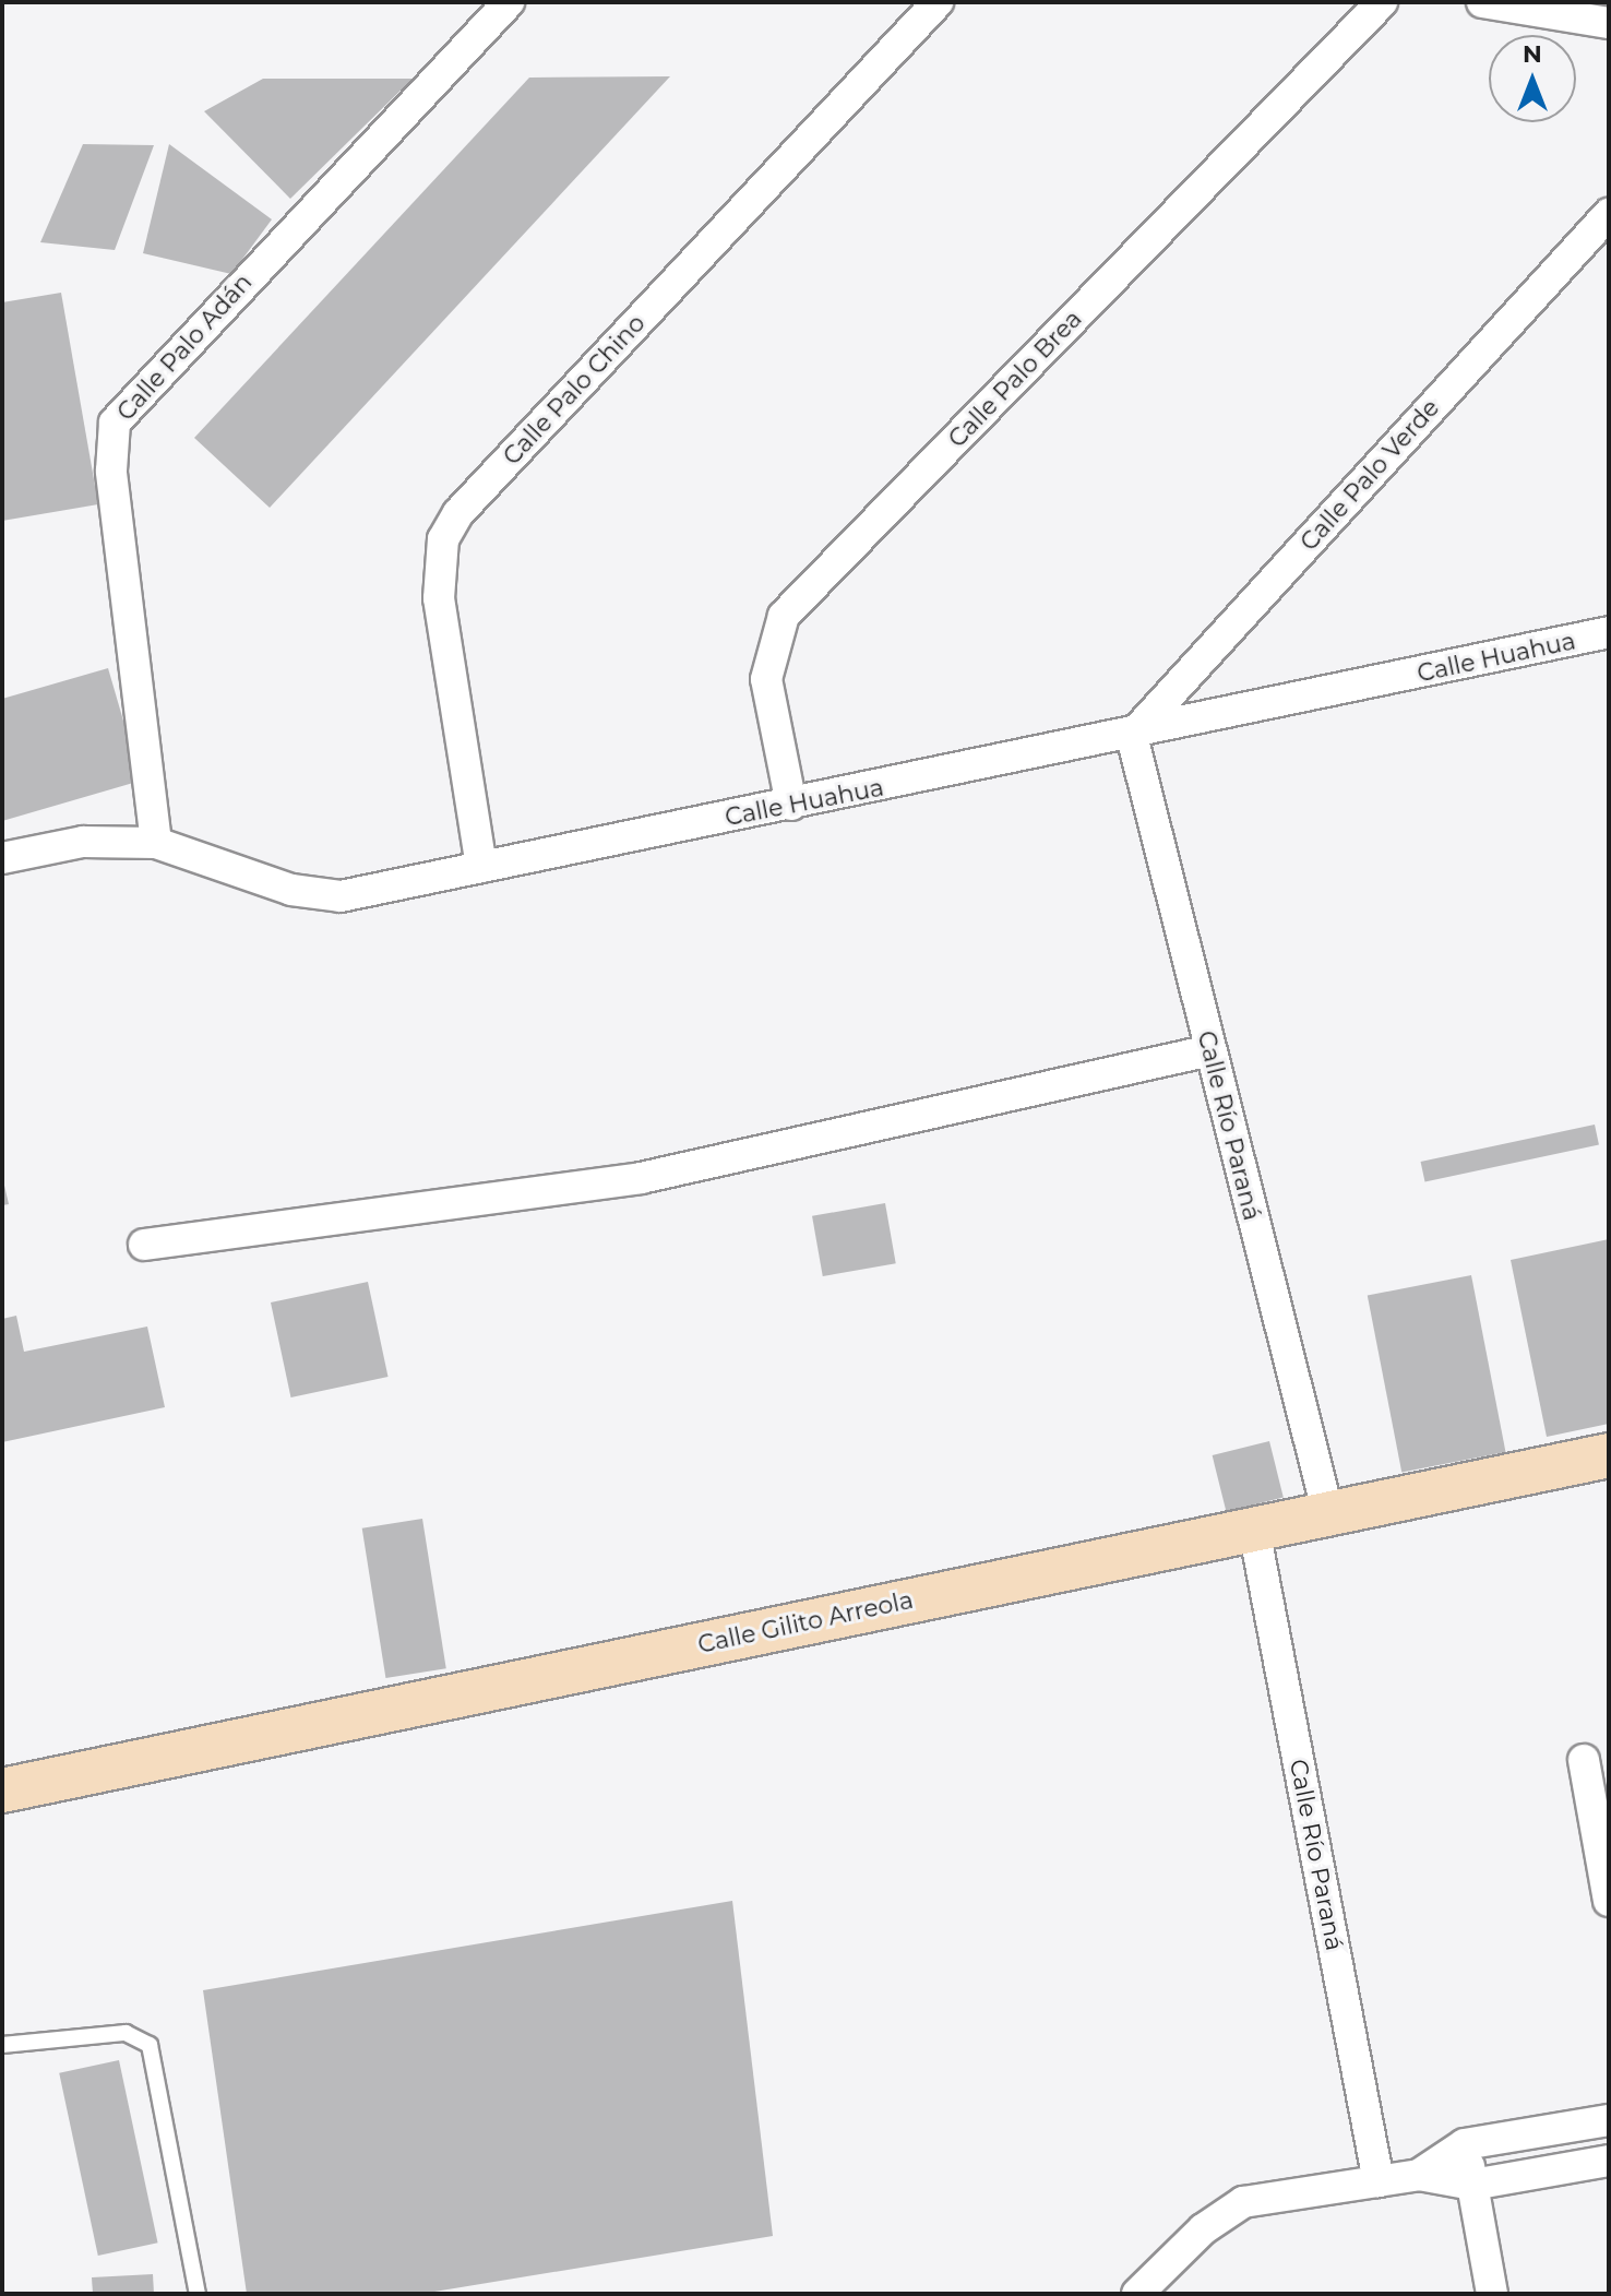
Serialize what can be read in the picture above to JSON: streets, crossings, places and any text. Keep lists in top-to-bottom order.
{
  "streets": {
    "street": [
      "Calle Palo Adán",
      "Calle Palo Brea",
      "Calle Palo Chino",
      "Calle Palo Verde",
      "Calle Huahua",
      "Calle Río Paraná",
      "Calle Gilito Arreola"
    ]
  },
  "crossings": [
    ["Calle Palo Adán", "Calle Huahua"],
    ["Calle Palo Brea", "Calle Huahua"],
    ["Calle Palo Chino", "Calle Huahua"],
    ["Calle Palo Verde", "Calle Huahua"],
    ["Calle Palo Verde", "Calle Río Paraná"],
    ["Calle Huahua", "Calle Río Paraná"],
    ["Calle Río Paraná", "Calle Gilito Arreola"]
  ],
  "north": "top"
}
